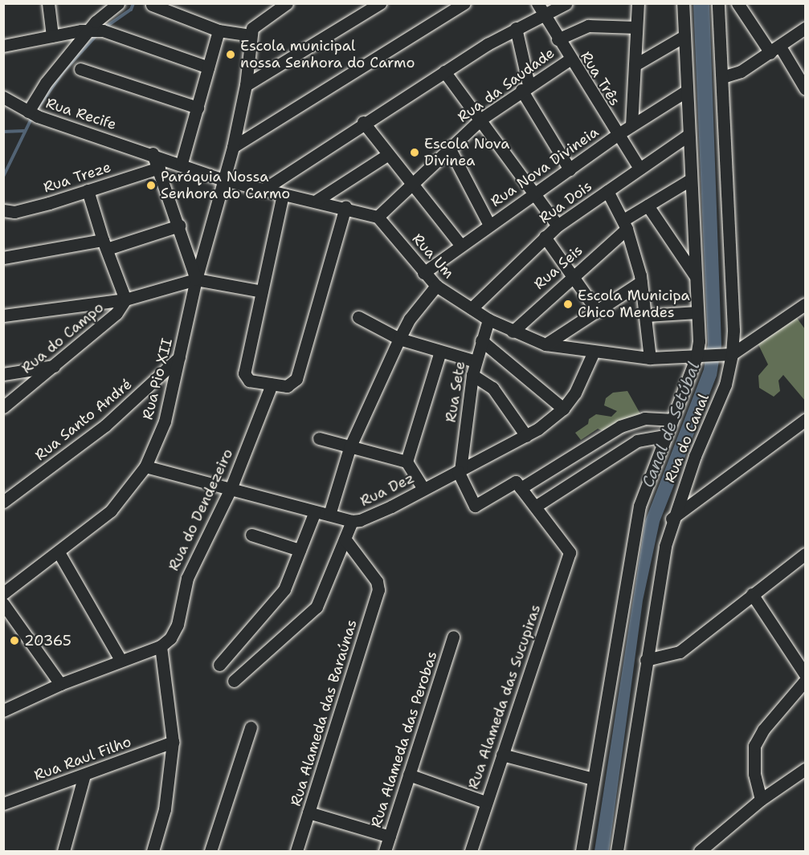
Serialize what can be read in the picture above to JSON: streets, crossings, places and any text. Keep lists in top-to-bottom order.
{
  "streets": {
    "street": [
      "Rua Três",
      "Rua da Saudade",
      "Rua Recife",
      "Rua Nova Divineia",
      "Rua Treze",
      "Rua Dois",
      "Rua Um",
      "Rua Seis",
      "Rua do Campo",
      "Rua Pio XII",
      "Rua Sete",
      "Rua Santo André",
      "Rua do Canal",
      "Rua Dez",
      "Rua do Dendezeiro",
      "Rua Alameda das Sucupiras",
      "Rua Alameda das Baraúnas",
      "Rua Alameda das Perobas",
      "Rua Raul Filho"
    ]
  },
  "crossings": [
    ["Rua Três", "Rua da Saudade"],
    ["Rua Três", "Rua Nova Divineia"],
    ["Rua Três", "Rua Dois"],
    ["Rua da Saudade", "Rua Um"],
    ["Rua Nova Divineia", "Rua Um"],
    ["Rua Nova Divineia", "Rua do Canal"],
    ["Rua Dois", "Rua Um"],
    ["Rua Dois", "Rua do Canal"],
    ["Rua Um", "Rua Seis"],
    ["Rua Um", "Rua Sete"],
    ["Rua Um", "Rua do Canal"],
    ["Rua Um", "Rua Dez"],
    ["Rua Seis", "Rua do Canal"],
    ["Rua Pio XII", "Rua Santo André"],
    ["Rua Pio XII", "Rua Dez"],
    ["Rua Sete", "Rua Dez"],
    ["Rua Dez", "Rua do Dendezeiro"]
  ],
  "water": ["Canal de Setúbal"],
  "places": [
    "Escola municipal nossa Senhora do Carmo",
    "Escola Nova Divinea",
    "Paróquia Nossa Senhora do Carmo",
    "Escola Municipa Chico Mendes",
    "20365"
  ]
}
